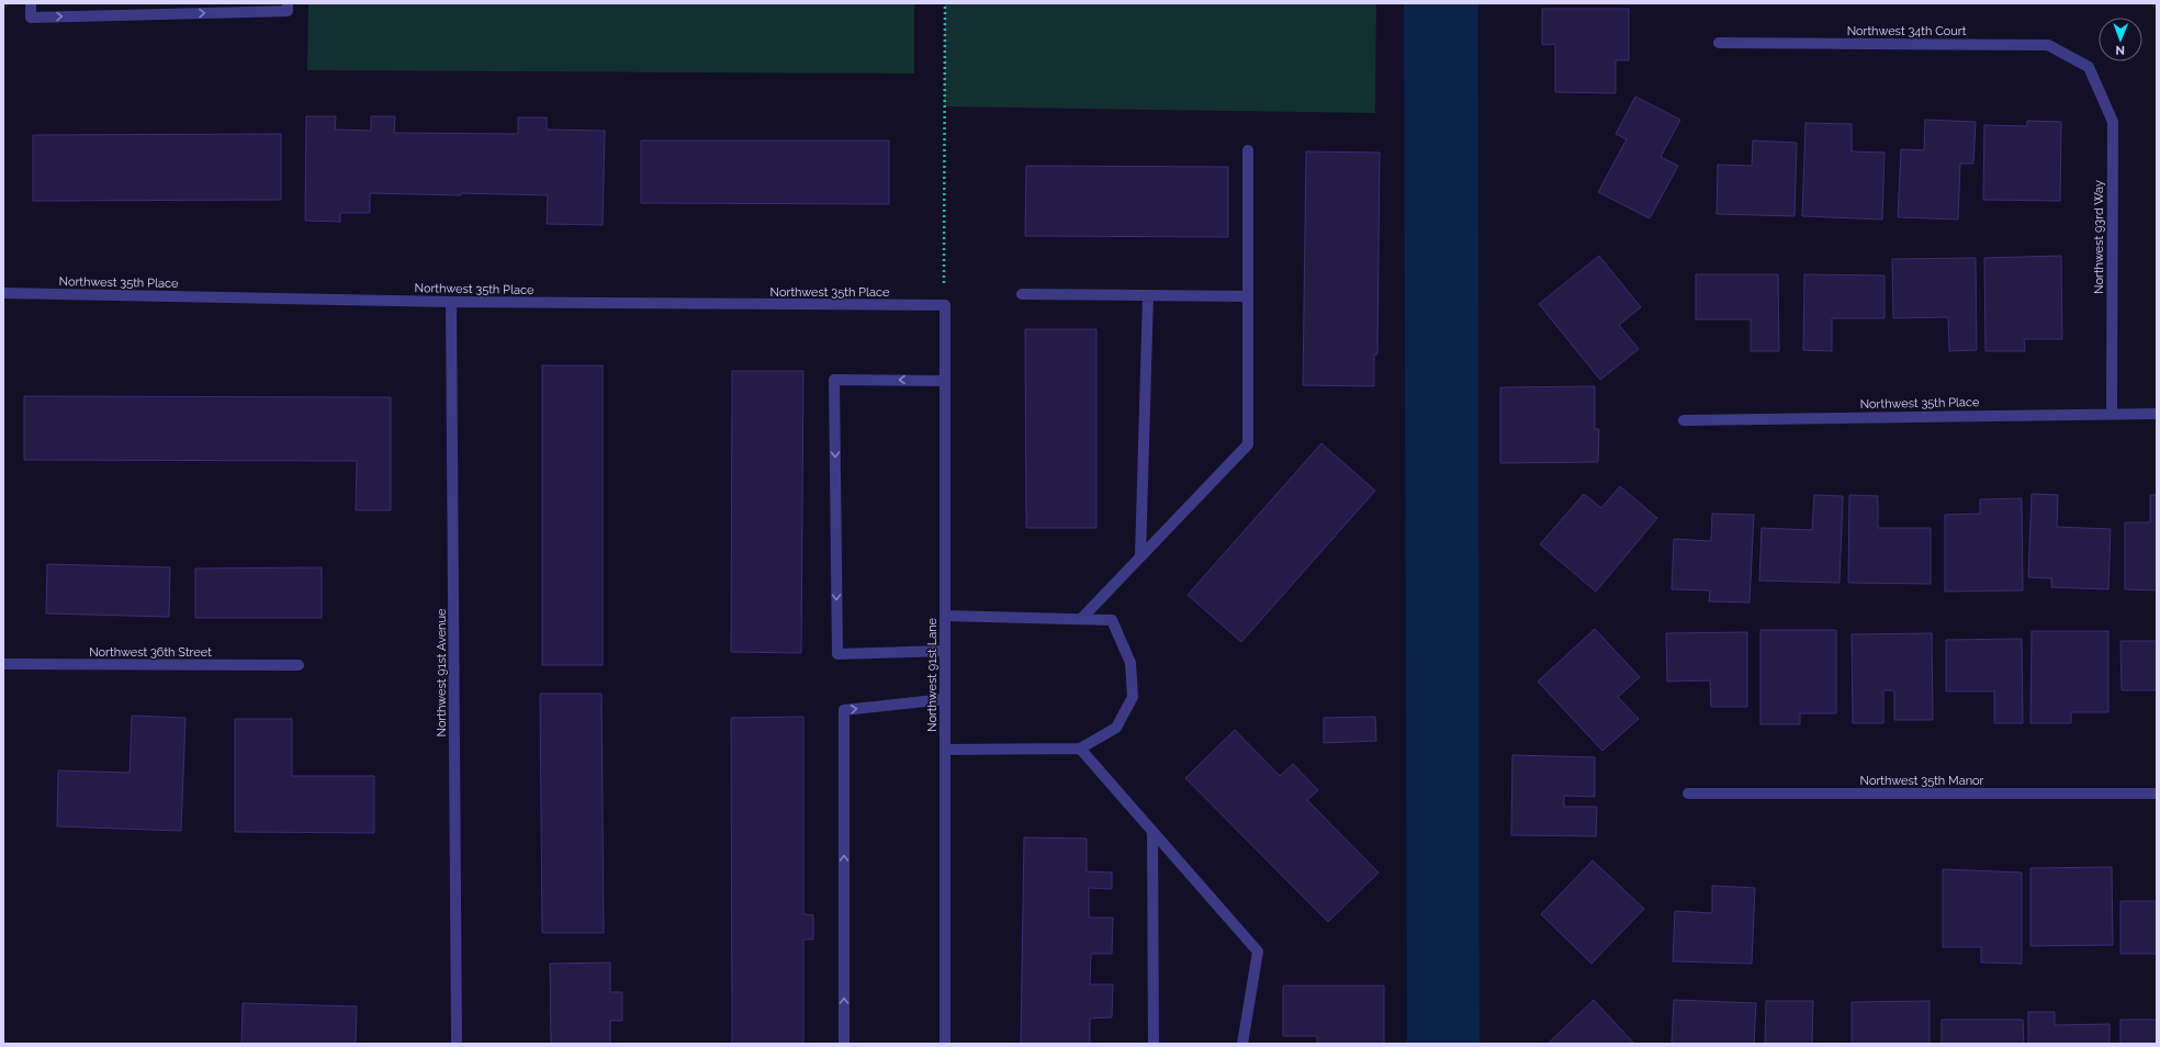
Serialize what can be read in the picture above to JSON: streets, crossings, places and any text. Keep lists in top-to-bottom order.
{
  "streets": {
    "street": [
      "Northwest 34th Court",
      "Northwest 93rd Way",
      "Northwest 35th Place",
      "Northwest 36th Street",
      "Northwest 91st Avenue",
      "Northwest 91st Lane",
      "Northwest 35th Manor"
    ]
  },
  "crossings": [
    ["Northwest 34th Court", "Northwest 93rd Way"],
    ["Northwest 93rd Way", "Northwest 35th Place"],
    ["Northwest 35th Place", "Northwest 91st Avenue"],
    ["Northwest 35th Place", "Northwest 91st Lane"]
  ],
  "north": "bottom"
}
